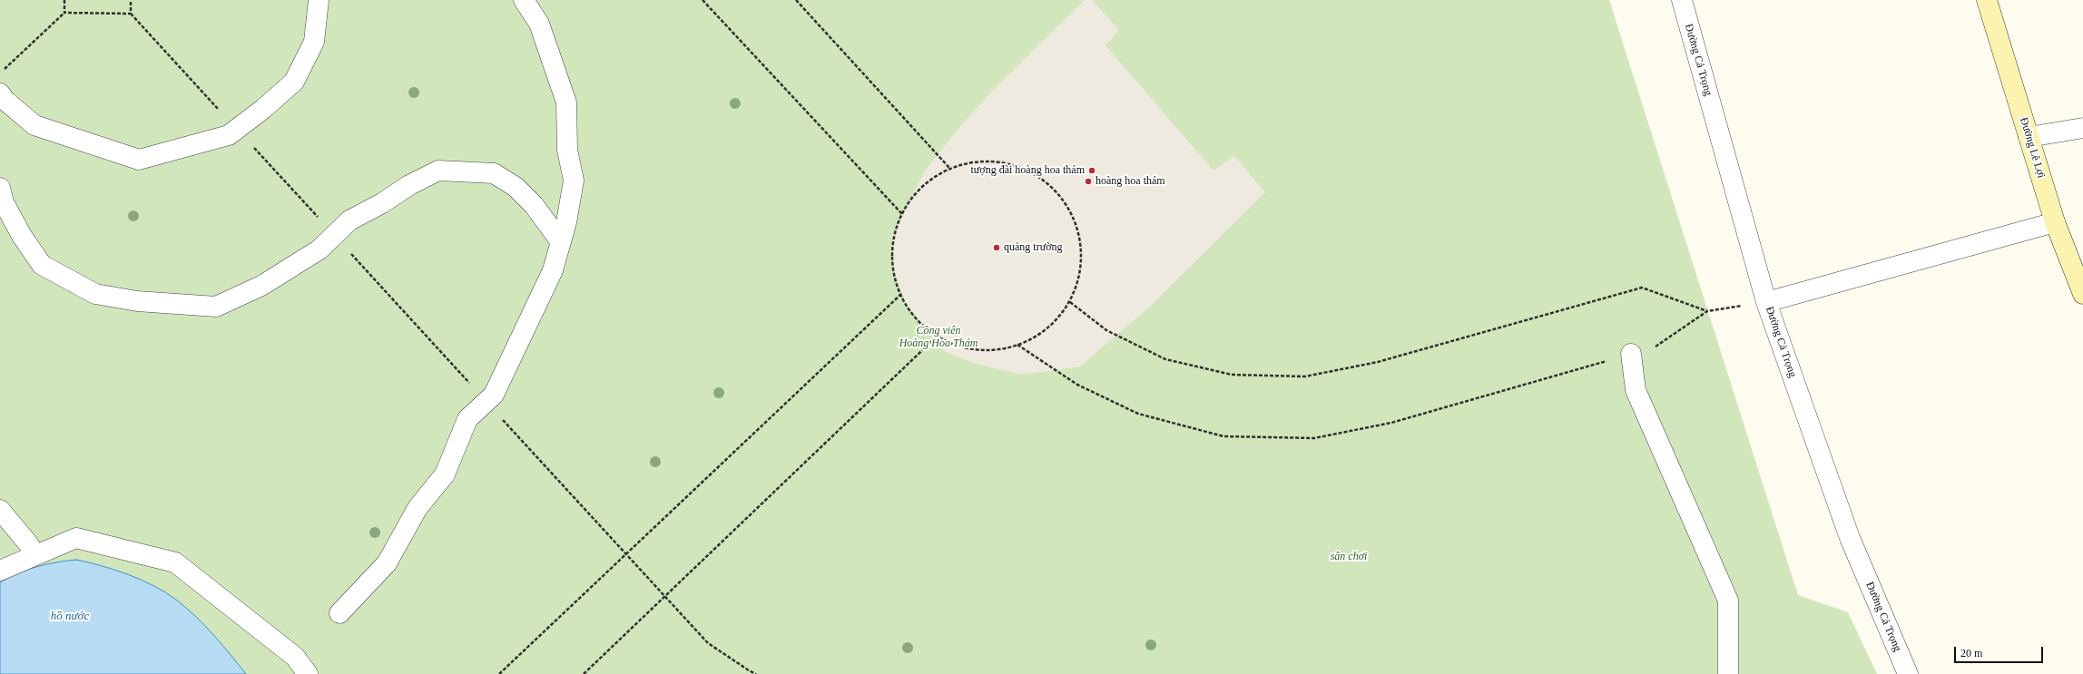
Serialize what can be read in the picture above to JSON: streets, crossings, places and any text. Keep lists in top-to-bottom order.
{
  "streets": {
    "main road": ["Đường Lê Lợi"],
    "street": ["Đường Cả Trọng"]
  },
  "water": ["hồ nước"],
  "parks": ["Công viên Hoàng Hoa Thám", "sân chơi"],
  "places": ["tượng đài hoàng hoa thám", "hoàng hoa thám", "quảng trường"],
  "scale_bar": "20 m"
}
